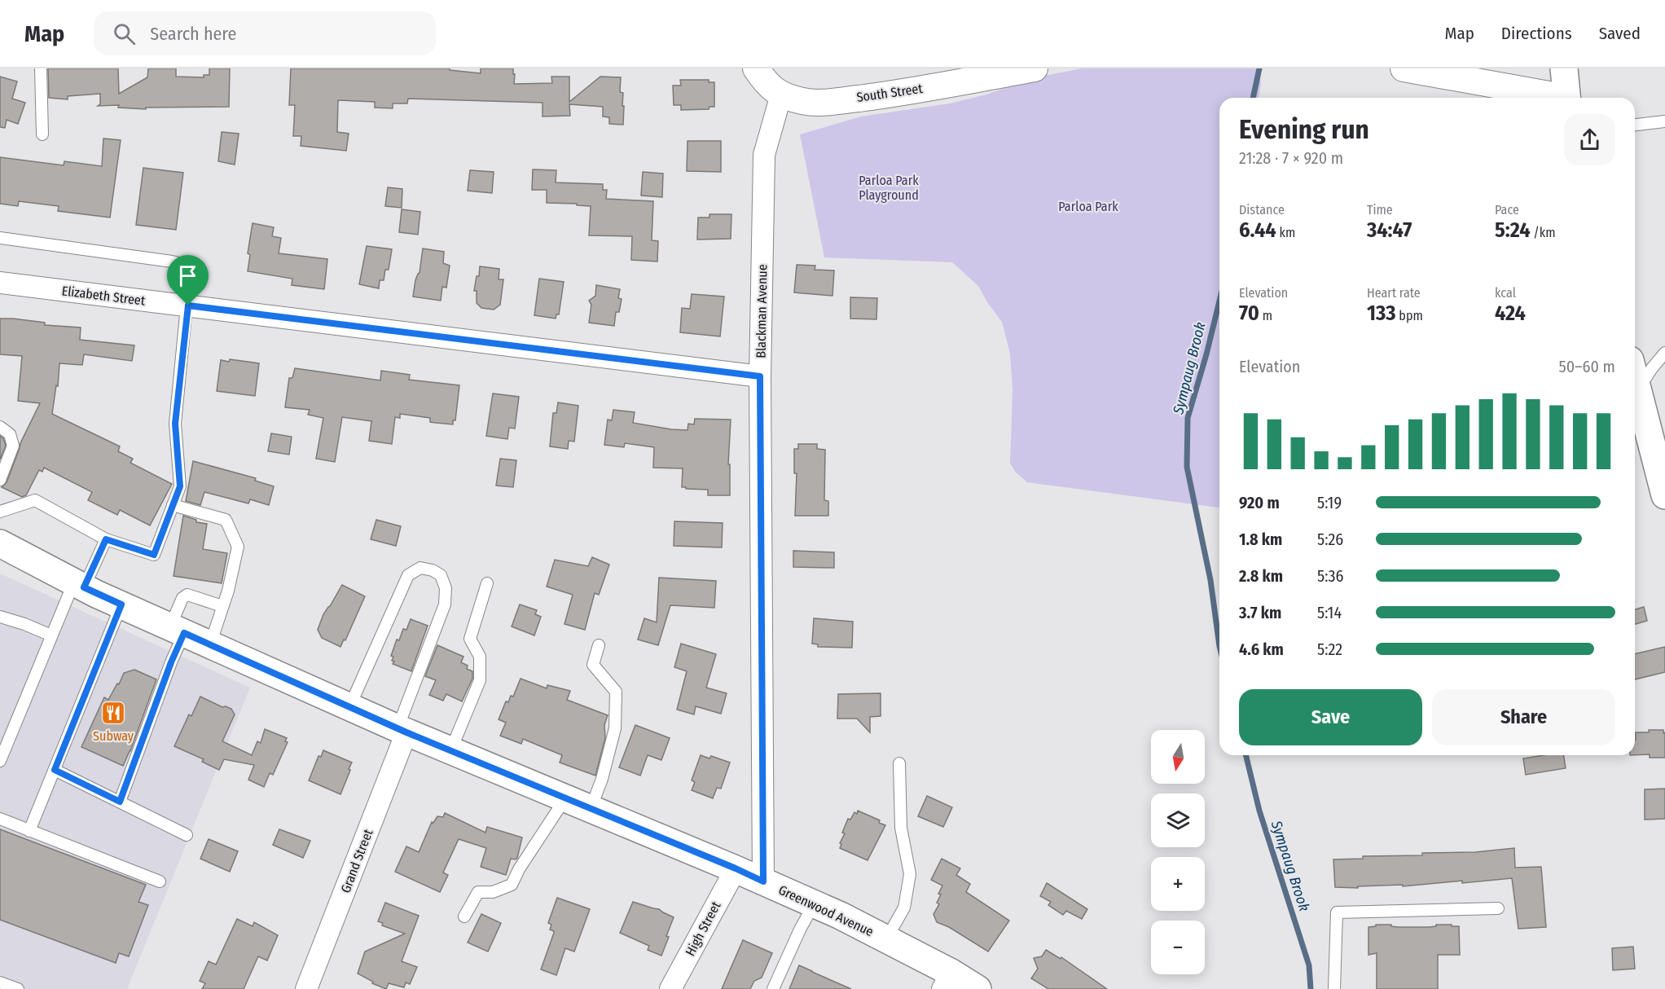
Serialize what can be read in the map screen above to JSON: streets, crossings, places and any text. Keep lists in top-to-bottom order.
{
  "streets": {
    "main road": ["Greenwood Avenue"],
    "street": [
      "South Street",
      "Elizabeth Street",
      "Blackman Avenue",
      "Grand Street",
      "High Street"
    ]
  },
  "crossings": [
    ["South Street", "Blackman Avenue"],
    ["Elizabeth Street", "Blackman Avenue"],
    ["Blackman Avenue", "Greenwood Avenue"],
    ["Grand Street", "Greenwood Avenue"],
    ["Greenwood Avenue", "High Street"]
  ],
  "water": ["Sympaug Brook"],
  "parks": ["Parloa Park Playground", "Parloa Park"],
  "places": {
    "restaurant": ["Subway"]
  },
  "north": "bottom",
  "page": {
    "header": "Map",
    "search": "Search here",
    "nav": ["Map", "Directions", "Saved"],
    "heading": ["Evening run", "21:28 · 7 × 920 m"],
    "stats": [
      ["Distance", "6.44 km"],
      ["Time", "34:47"],
      ["Pace", "5:24 /km"],
      ["Elevation", "70 m"],
      ["Heart rate", "133 bpm"],
      ["kcal", "424"]
    ],
    "chart": ["Elevation", "50–60 m"],
    "list": [
      {
        "name": "920 m",
        "note": "5:19"
      },
      {
        "name": "1.8 km",
        "note": "5:26"
      },
      {
        "name": "2.8 km",
        "note": "5:36"
      },
      {
        "name": "3.7 km",
        "note": "5:14"
      },
      {
        "name": "4.6 km",
        "note": "5:22"
      }
    ],
    "buttons": ["Save", "Share"],
    "map_buttons": ["+", "−"]
  }
}
